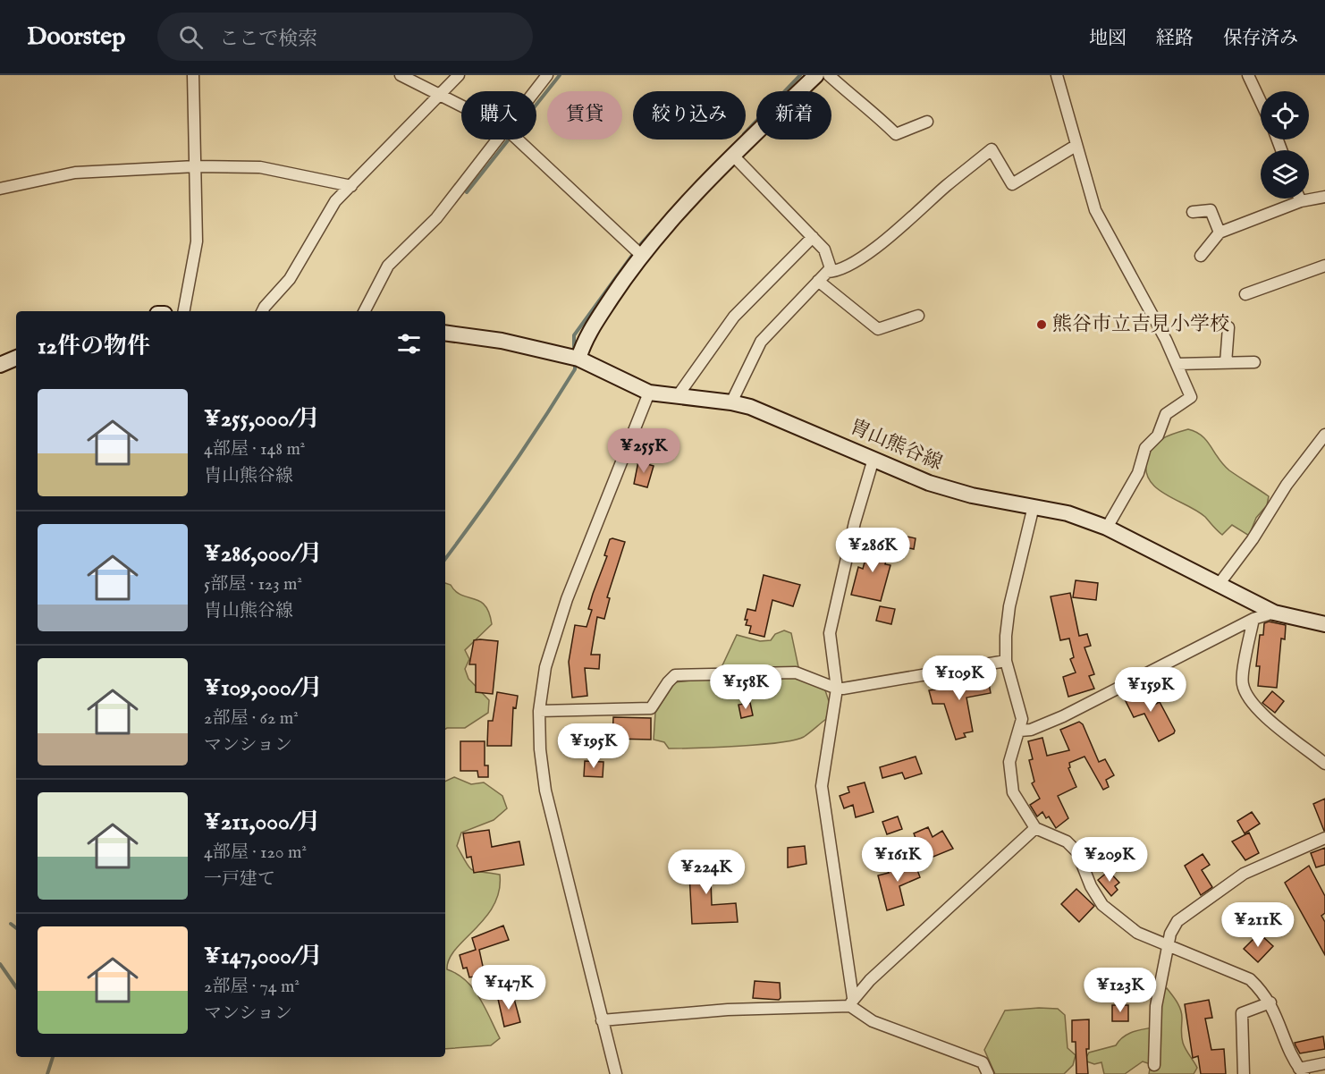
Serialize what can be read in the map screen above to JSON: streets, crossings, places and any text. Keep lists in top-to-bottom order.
{
  "streets": {
    "main road": ["胄山熊谷線"]
  },
  "places": ["熊谷市立吉見小学校"],
  "page": {
    "header": "Doorstep",
    "search": "ここで検索",
    "nav": ["地図", "経路", "保存済み"],
    "chip": [
      "購入",
      "賃貸",
      "絞り込み",
      "新着"
    ],
    "heading": "12件の物件",
    "list": [
      {
        "name": "¥255,000/月",
        "note": "4部屋 · 148 m² · 胄山熊谷線"
      },
      {
        "name": "¥286,000/月",
        "note": "5部屋 · 123 m² · 胄山熊谷線"
      },
      {
        "name": "¥109,000/月",
        "note": "2部屋 · 62 m² · マンション"
      },
      {
        "name": "¥211,000/月",
        "note": "4部屋 · 120 m² · 一戸建て"
      },
      {
        "name": "¥147,000/月",
        "note": "2部屋 · 74 m² · マンション"
      }
    ],
    "price": [
      "¥255K",
      "¥286K",
      "¥109K",
      "¥158K",
      "¥159K",
      "¥195K",
      "¥161K",
      "¥209K",
      "¥224K",
      "¥211K",
      "¥147K",
      "¥123K"
    ]
  }
}
